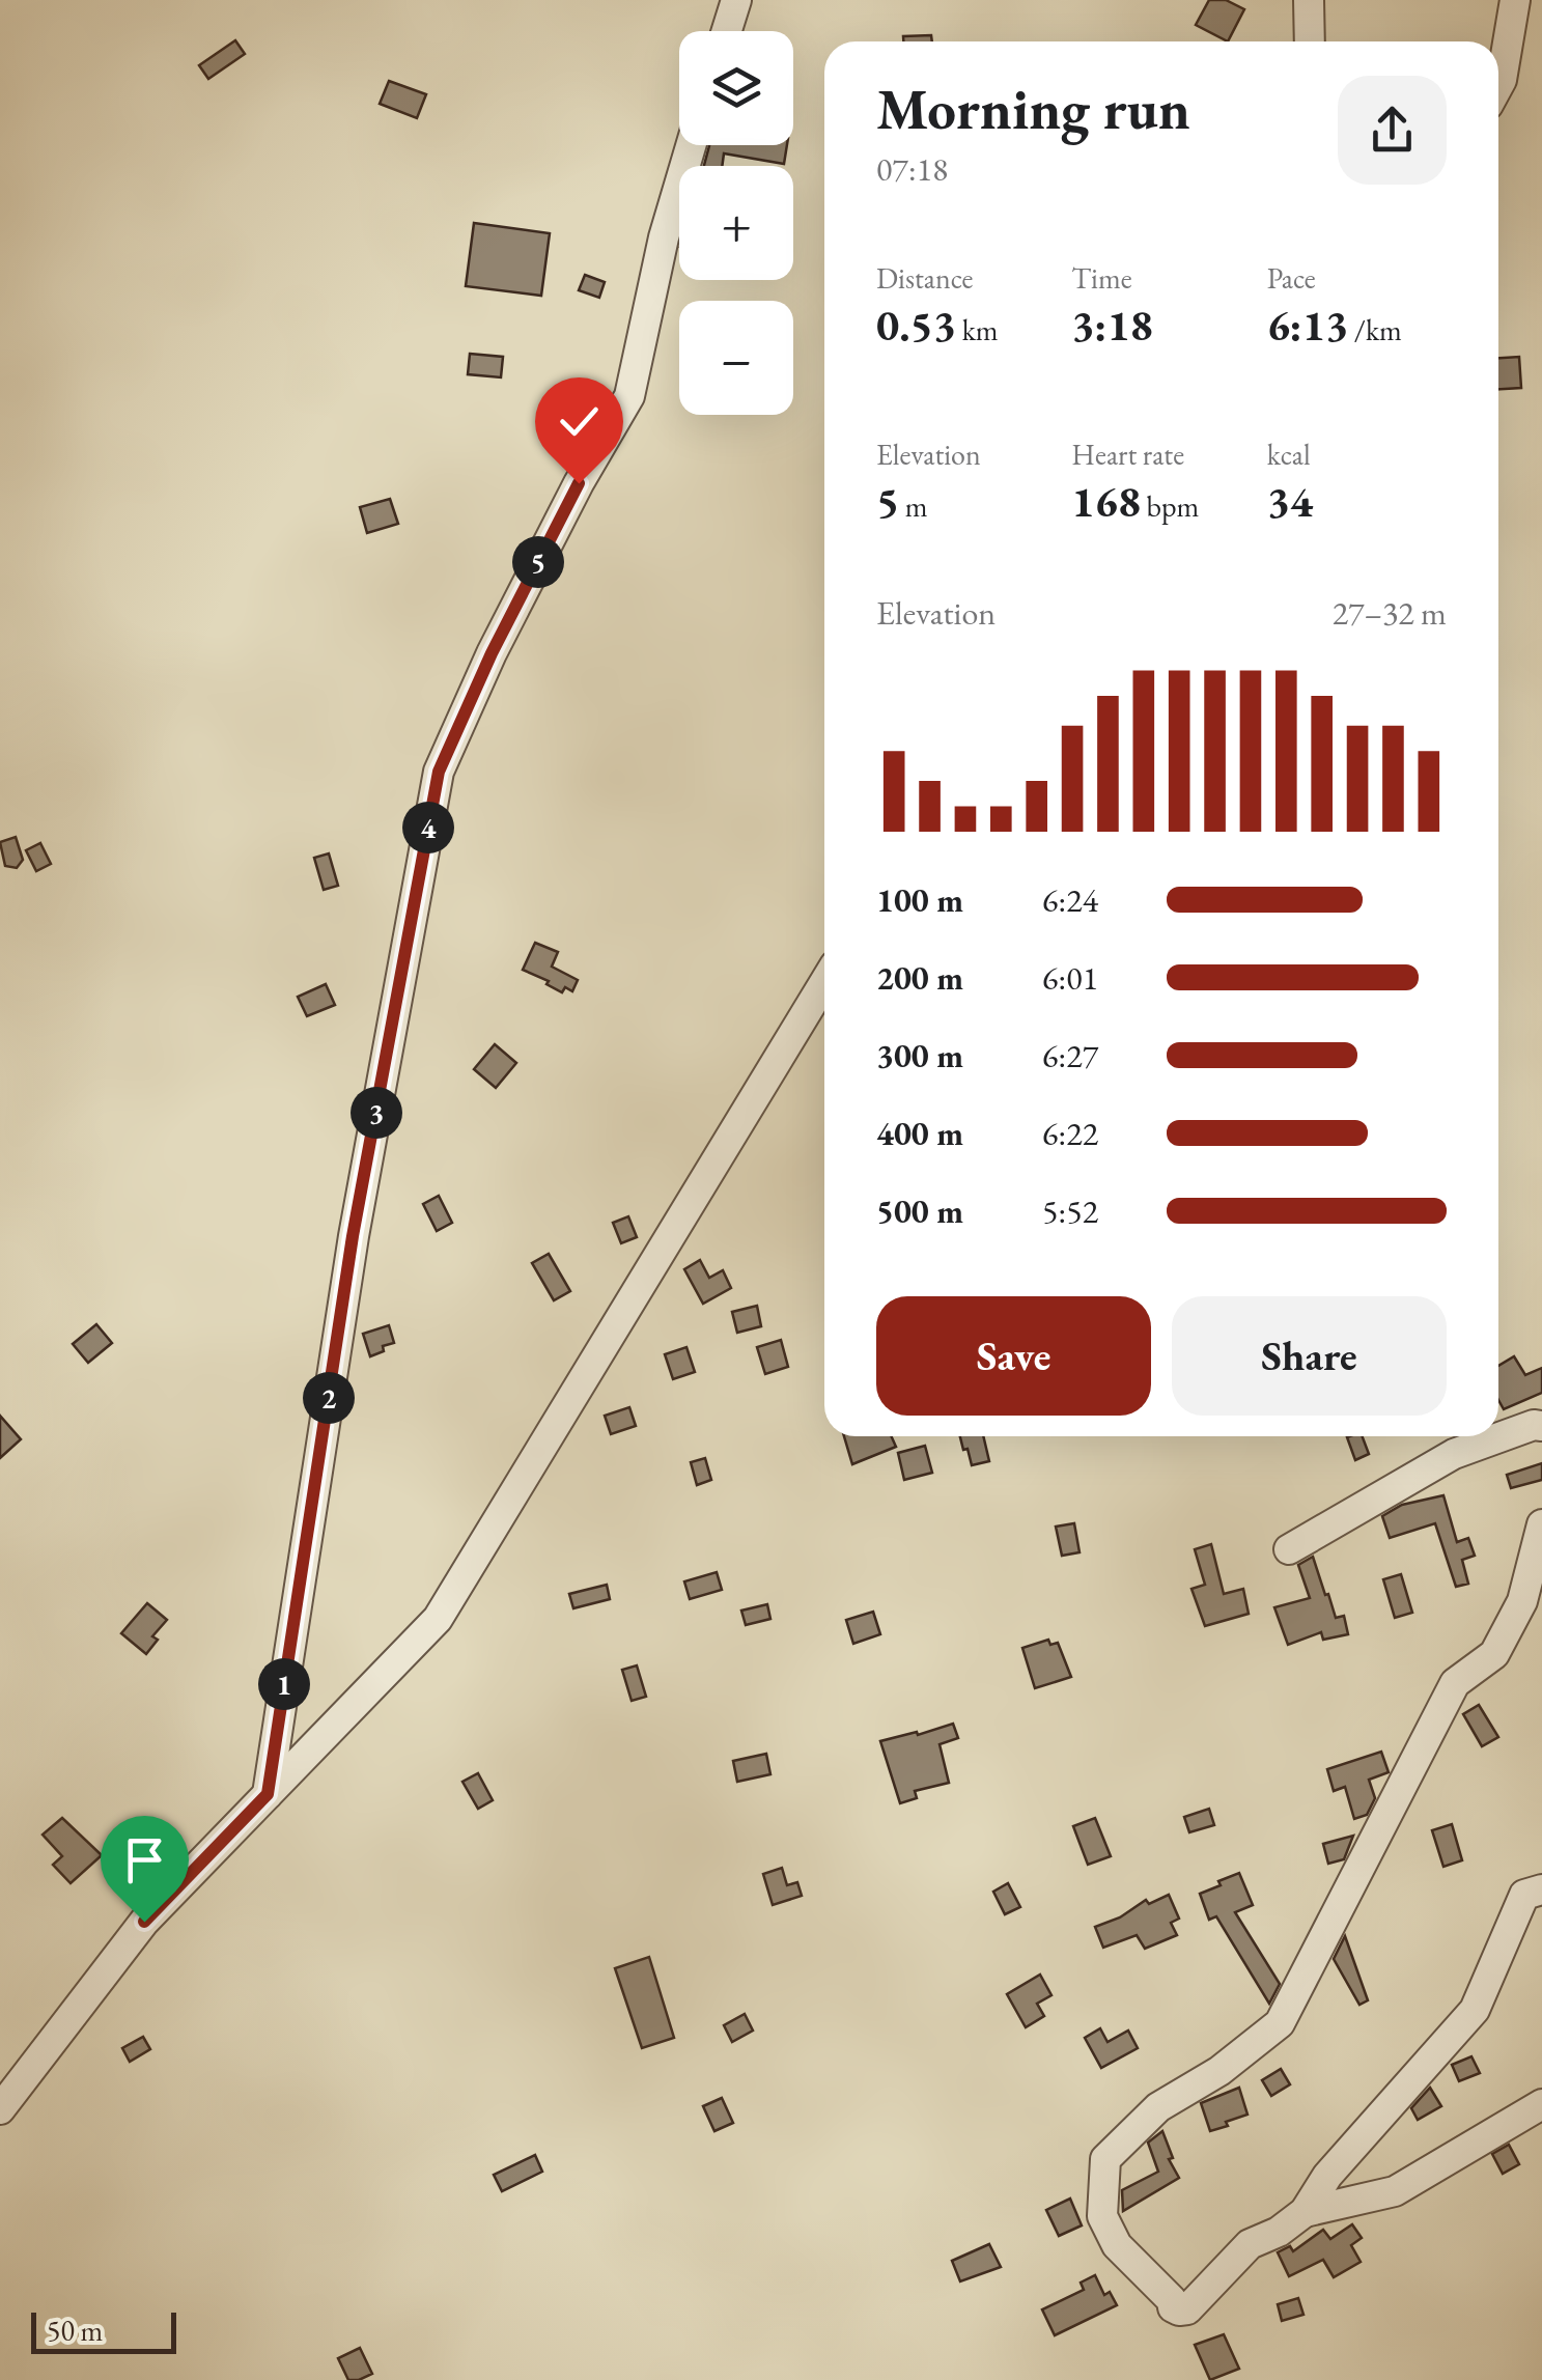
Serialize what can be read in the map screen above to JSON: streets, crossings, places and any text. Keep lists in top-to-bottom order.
{
  "scale_bar": "50 m",
  "page": {
    "map_buttons": ["+", "−"],
    "heading": ["Morning run", "07:18"],
    "stats": [
      ["Distance", "0.53 km"],
      ["Time", "3:18"],
      ["Pace", "6:13 /km"],
      ["Elevation", "5 m"],
      ["Heart rate", "168 bpm"],
      ["kcal", "34"]
    ],
    "pins": [
      "5",
      "4",
      "3",
      "2",
      "1"
    ],
    "chart": ["Elevation", "27–32 m"],
    "list": [
      {
        "name": "100 m",
        "note": "6:24"
      },
      {
        "name": "200 m",
        "note": "6:01"
      },
      {
        "name": "300 m",
        "note": "6:27"
      },
      {
        "name": "400 m",
        "note": "6:22"
      },
      {
        "name": "500 m",
        "note": "5:52"
      }
    ],
    "buttons": ["Save", "Share"],
    "scale": "50 m"
  }
}
